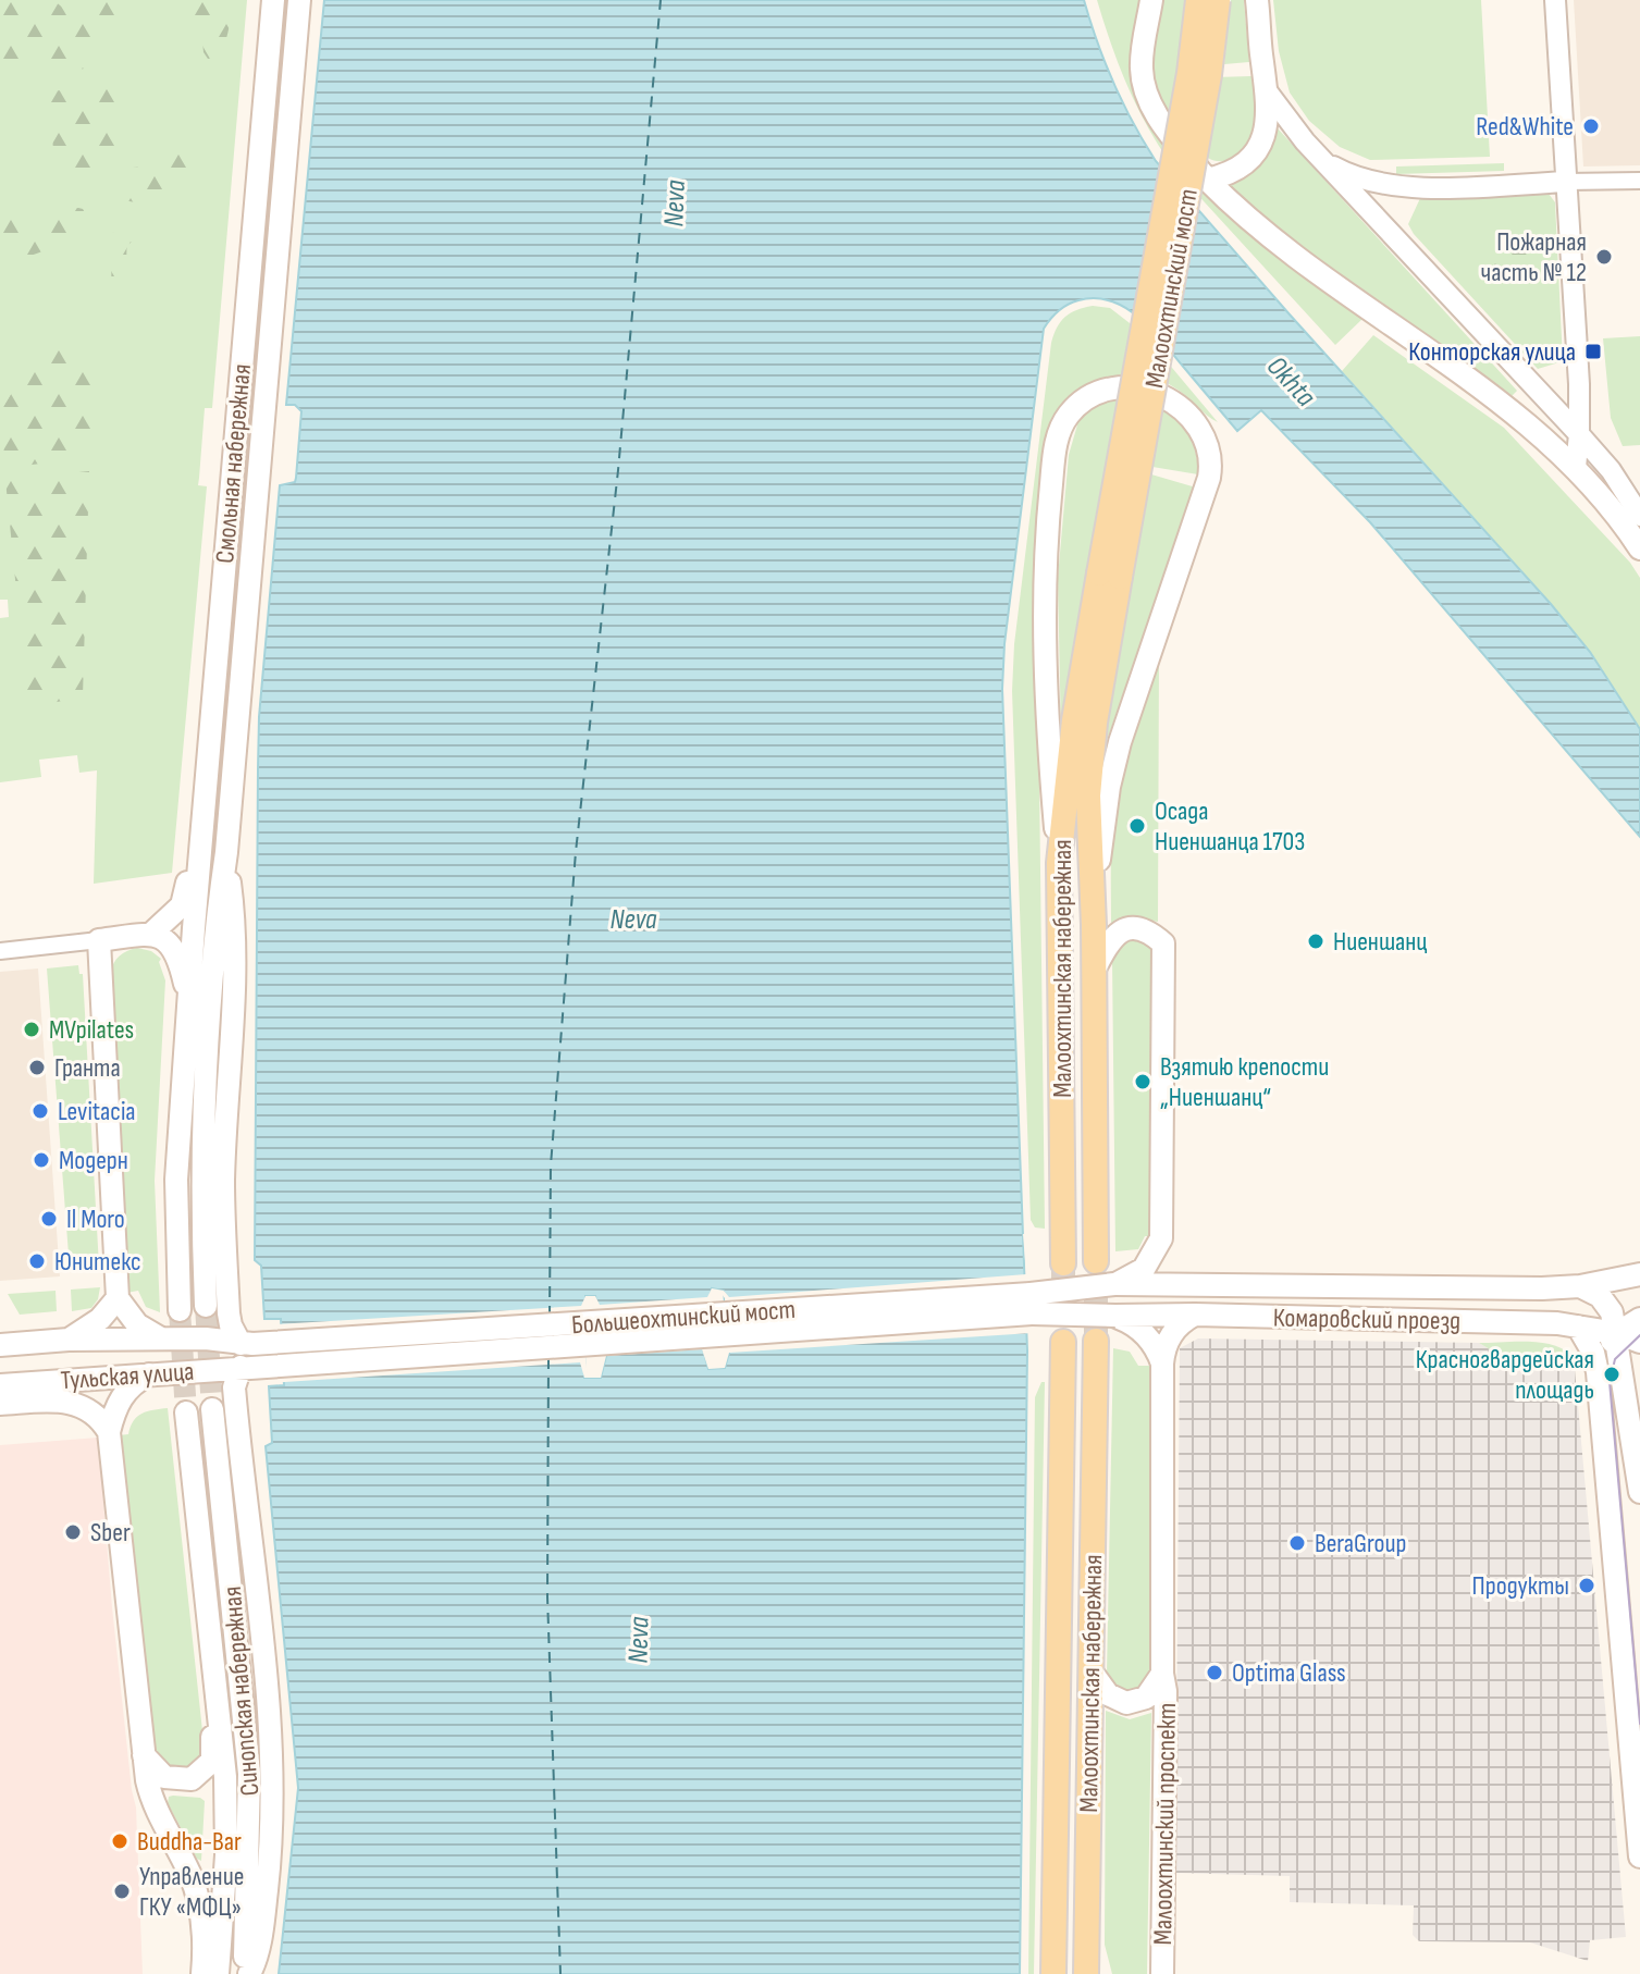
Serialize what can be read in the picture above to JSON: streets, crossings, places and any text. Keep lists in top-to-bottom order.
{
  "streets": {
    "main road": [
      "Малоохтинский мост",
      "Смольная набережная",
      "Малоохтинская набережная",
      "Большеохтинский мост",
      "Комаровский проезд",
      "Тульская улица",
      "Синопская набережная",
      "Малоохтинский проспект"
    ]
  },
  "crossings": [
    ["Малоохтинский мост", "Малоохтинская набережная"],
    ["Большеохтинский мост", "Комаровский проезд"],
    ["Большеохтинский мост", "Тульская улица"]
  ],
  "water": ["Neva", "Okhta"],
  "places": {
    "other": [
      "Red&White",
      "Пожарная часть № 12",
      "Осада Ниеншанца 1703",
      "Ниеншанц",
      "MVpilates",
      "Гранта",
      "Взятию крепости „Ниеншанц“",
      "Levitacia",
      "Модерн",
      "Il Moro",
      "Юнитекс",
      "Красногвардейская площадь",
      "Sber",
      "BeraGroup",
      "Продукты",
      "Optima Glass",
      "Buddha-Bar",
      "Управление ГКУ «МФЦ»"
    ],
    "transit": ["Конторская улица"]
  }
}
